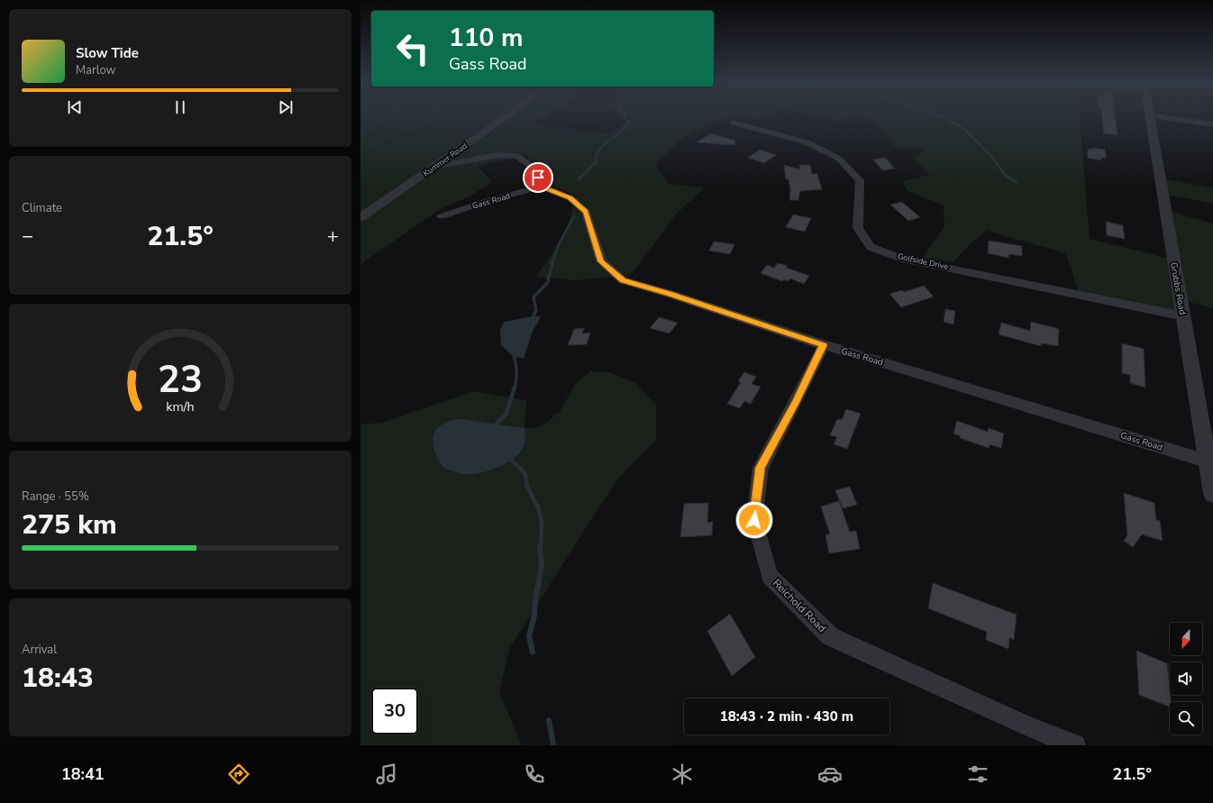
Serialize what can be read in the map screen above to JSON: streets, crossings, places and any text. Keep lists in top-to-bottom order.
{
  "streets": {
    "street": [
      "Kummer Road",
      "Gass Road",
      "Golfside Drive",
      "Grubbs Road",
      "Reichold Road"
    ]
  },
  "crossings": [
    ["Gass Road", "Grubbs Road"],
    ["Gass Road", "Reichold Road"],
    ["Golfside Drive", "Grubbs Road"]
  ],
  "north": "bottom",
  "page": {
    "turn": ["110 m", "Gass Road"],
    "song": ["Slow Tide", "Marlow"],
    "tile": [
      "Climate",
      ["Range · 55%", "275 km"],
      ["Arrival", "18:43"]
    ],
    "heat": ["−", "21.5°", "+"],
    "limit": "30",
    "trip": "18:43 · 2 min · 430 m",
    "tabs": ["18:41", "21.5°"],
    "gauge": ["23", "km/h"]
  }
}
